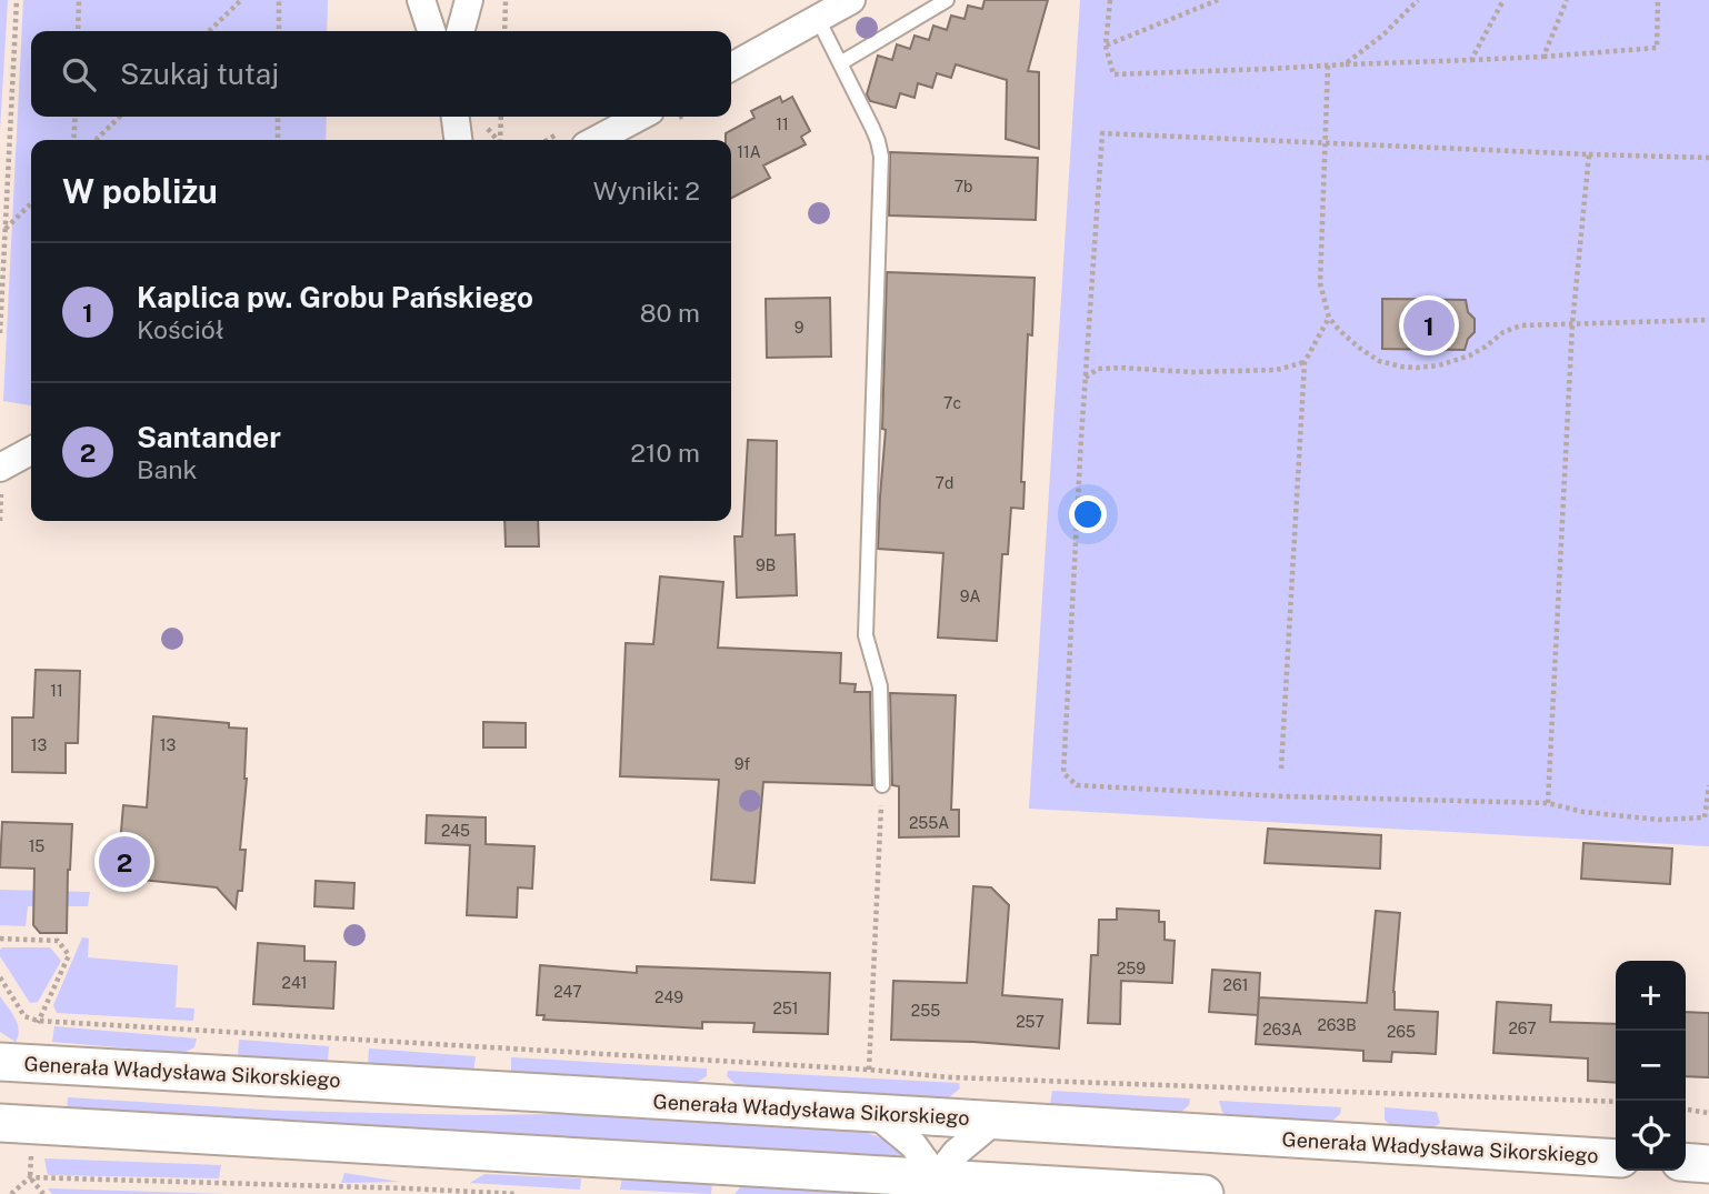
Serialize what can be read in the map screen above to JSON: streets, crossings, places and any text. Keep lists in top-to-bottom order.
{
  "streets": {
    "main road": ["Generała Władysława Sikorskiego"]
  },
  "house_numbers": [
    "11",
    "11A",
    "7b",
    "9",
    "7c",
    "7d",
    "9B",
    "9A",
    "11",
    "13",
    "13",
    "9f",
    "255A",
    "245",
    "15",
    "259",
    "241",
    "261",
    "247",
    "249",
    "251",
    "255",
    "257",
    "263B",
    "267",
    "263A",
    "265"
  ],
  "page": {
    "search": "Szukaj tutaj",
    "heading": ["W pobliżu", "Wyniki: 2"],
    "list": [
      {
        "mark": "1",
        "name": "Kaplica pw. Grobu Pańskiego",
        "note": "Kościół",
        "value": "80 m"
      },
      {
        "mark": "2",
        "name": "Santander",
        "note": "Bank",
        "value": "210 m"
      }
    ],
    "pins": ["1", "2"],
    "map_buttons": ["+", "−"]
  }
}
